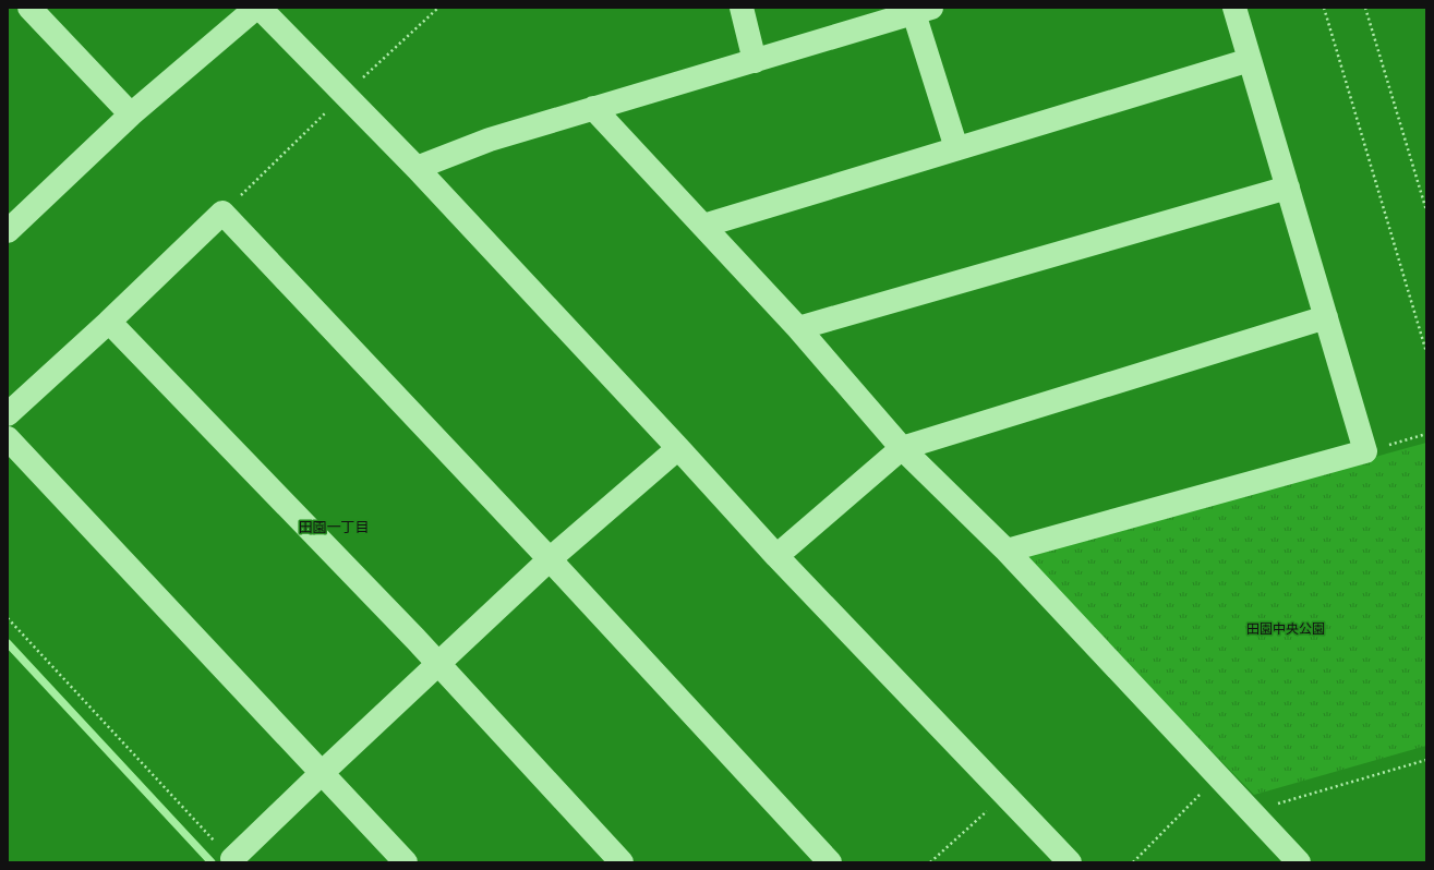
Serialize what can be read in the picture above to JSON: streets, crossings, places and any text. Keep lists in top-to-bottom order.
{
  "districts": ["田園一丁目"],
  "parks": ["田園中央公園"]
}
